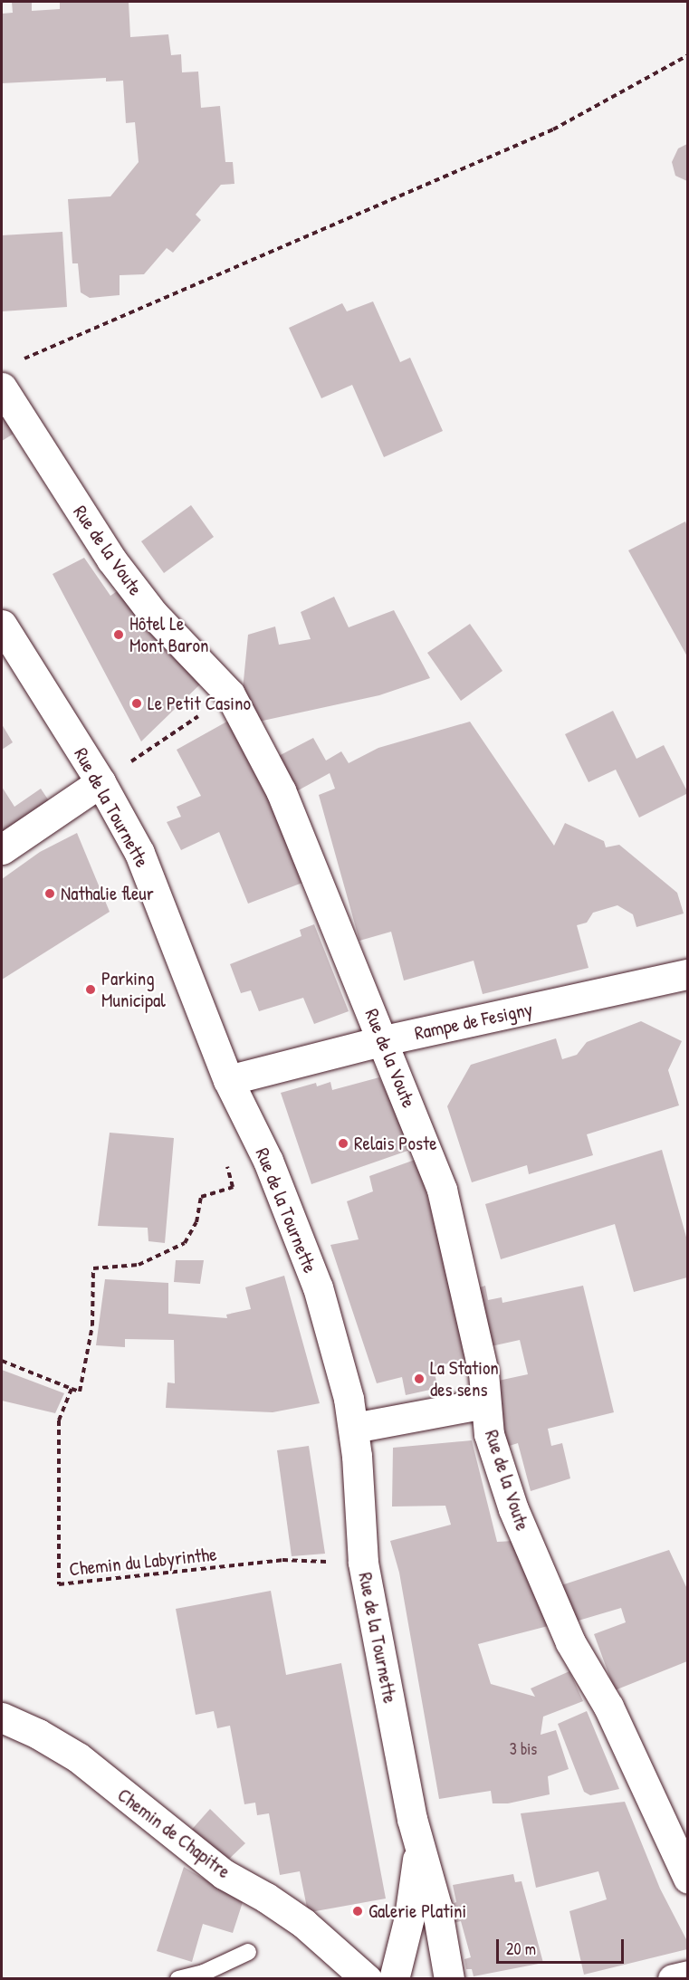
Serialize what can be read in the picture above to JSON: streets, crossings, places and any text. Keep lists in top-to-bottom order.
{
  "streets": {
    "street": [
      "Rue de la Voute",
      "Rue de la Tournette",
      "Rampe de Fesigny",
      "Chemin de Chapitre"
    ],
    "path": ["Chemin du Labyrinthe"]
  },
  "crossings": [
    ["Rue de la Voute", "Rampe de Fesigny"],
    ["Rue de la Tournette", "Rampe de Fesigny"],
    ["Rue de la Tournette", "Chemin du Labyrinthe"]
  ],
  "places": [
    "Hôtel Le Mont Baron",
    "Le Petit Casino",
    "Nathalie fleur",
    "Parking Municipal",
    "Relais Poste",
    "La Station des sens",
    "Galerie Platini"
  ],
  "house_numbers": ["3 bis"],
  "scale_bar": "20 m"
}
